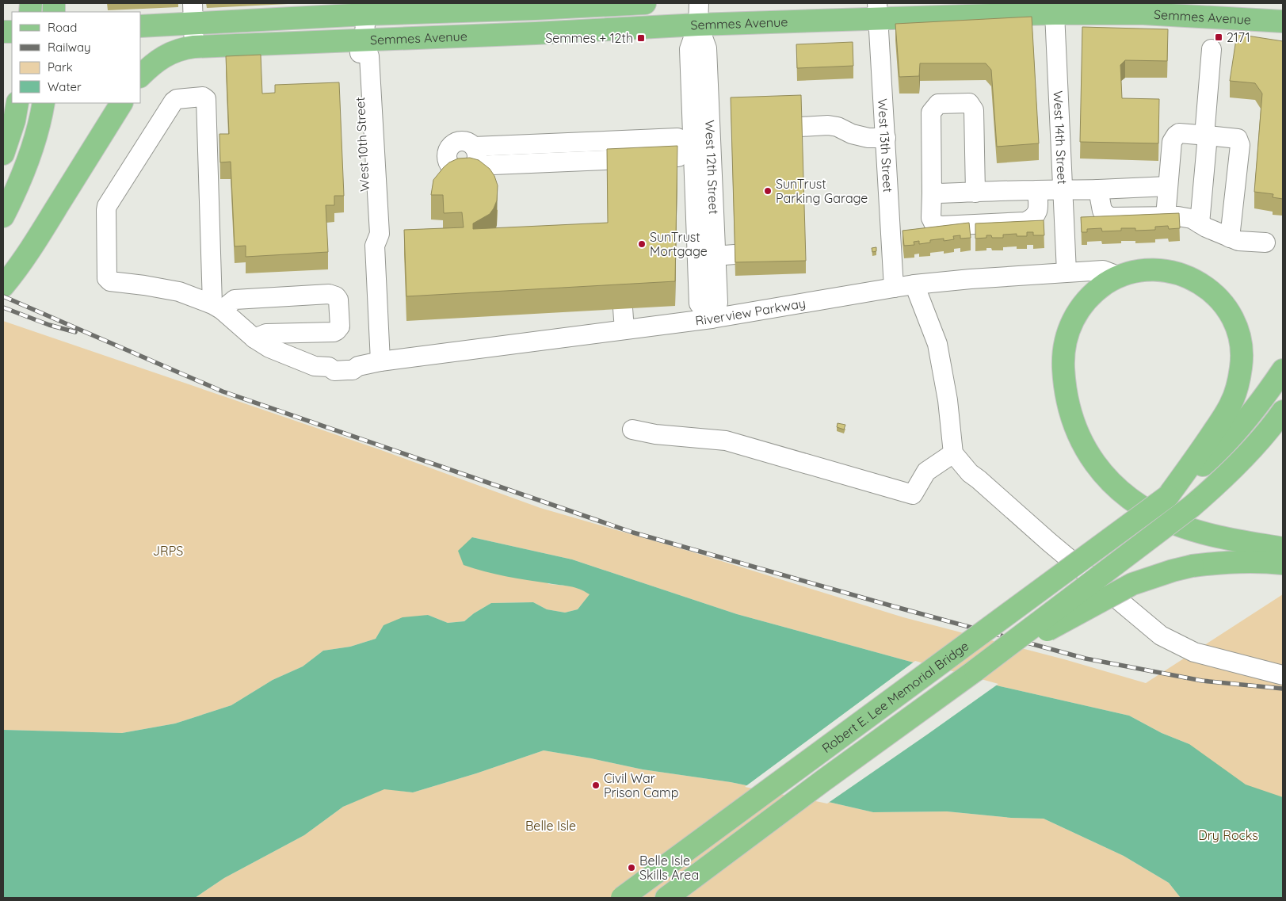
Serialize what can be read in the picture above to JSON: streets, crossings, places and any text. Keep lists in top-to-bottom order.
{
  "streets": {
    "main road": ["Semmes Avenue", "Robert E. Lee Memorial Bridge"],
    "street": [
      "West 14th Street",
      "West 10th Street",
      "West 13th Street",
      "West 12th Street",
      "Riverview Parkway"
    ]
  },
  "crossings": [
    ["Semmes Avenue", "West 14th Street"],
    ["Semmes Avenue", "West 10th Street"],
    ["Semmes Avenue", "West 13th Street"],
    ["Semmes Avenue", "West 12th Street"],
    ["West 14th Street", "Riverview Parkway"],
    ["West 10th Street", "Riverview Parkway"],
    ["West 13th Street", "Riverview Parkway"],
    ["West 12th Street", "Riverview Parkway"]
  ],
  "parks": ["JRPS", "Belle Isle", "Dry Rocks"],
  "places": {
    "transit": ["2171", "Semmes + 12th"],
    "other": [
      "SunTrust Parking Garage",
      "SunTrust Mortgage",
      "Civil War Prison Camp",
      "Belle Isle Skills Area"
    ]
  },
  "legend": [
    "Road",
    "Railway",
    "Park",
    "Water"
  ]
}
